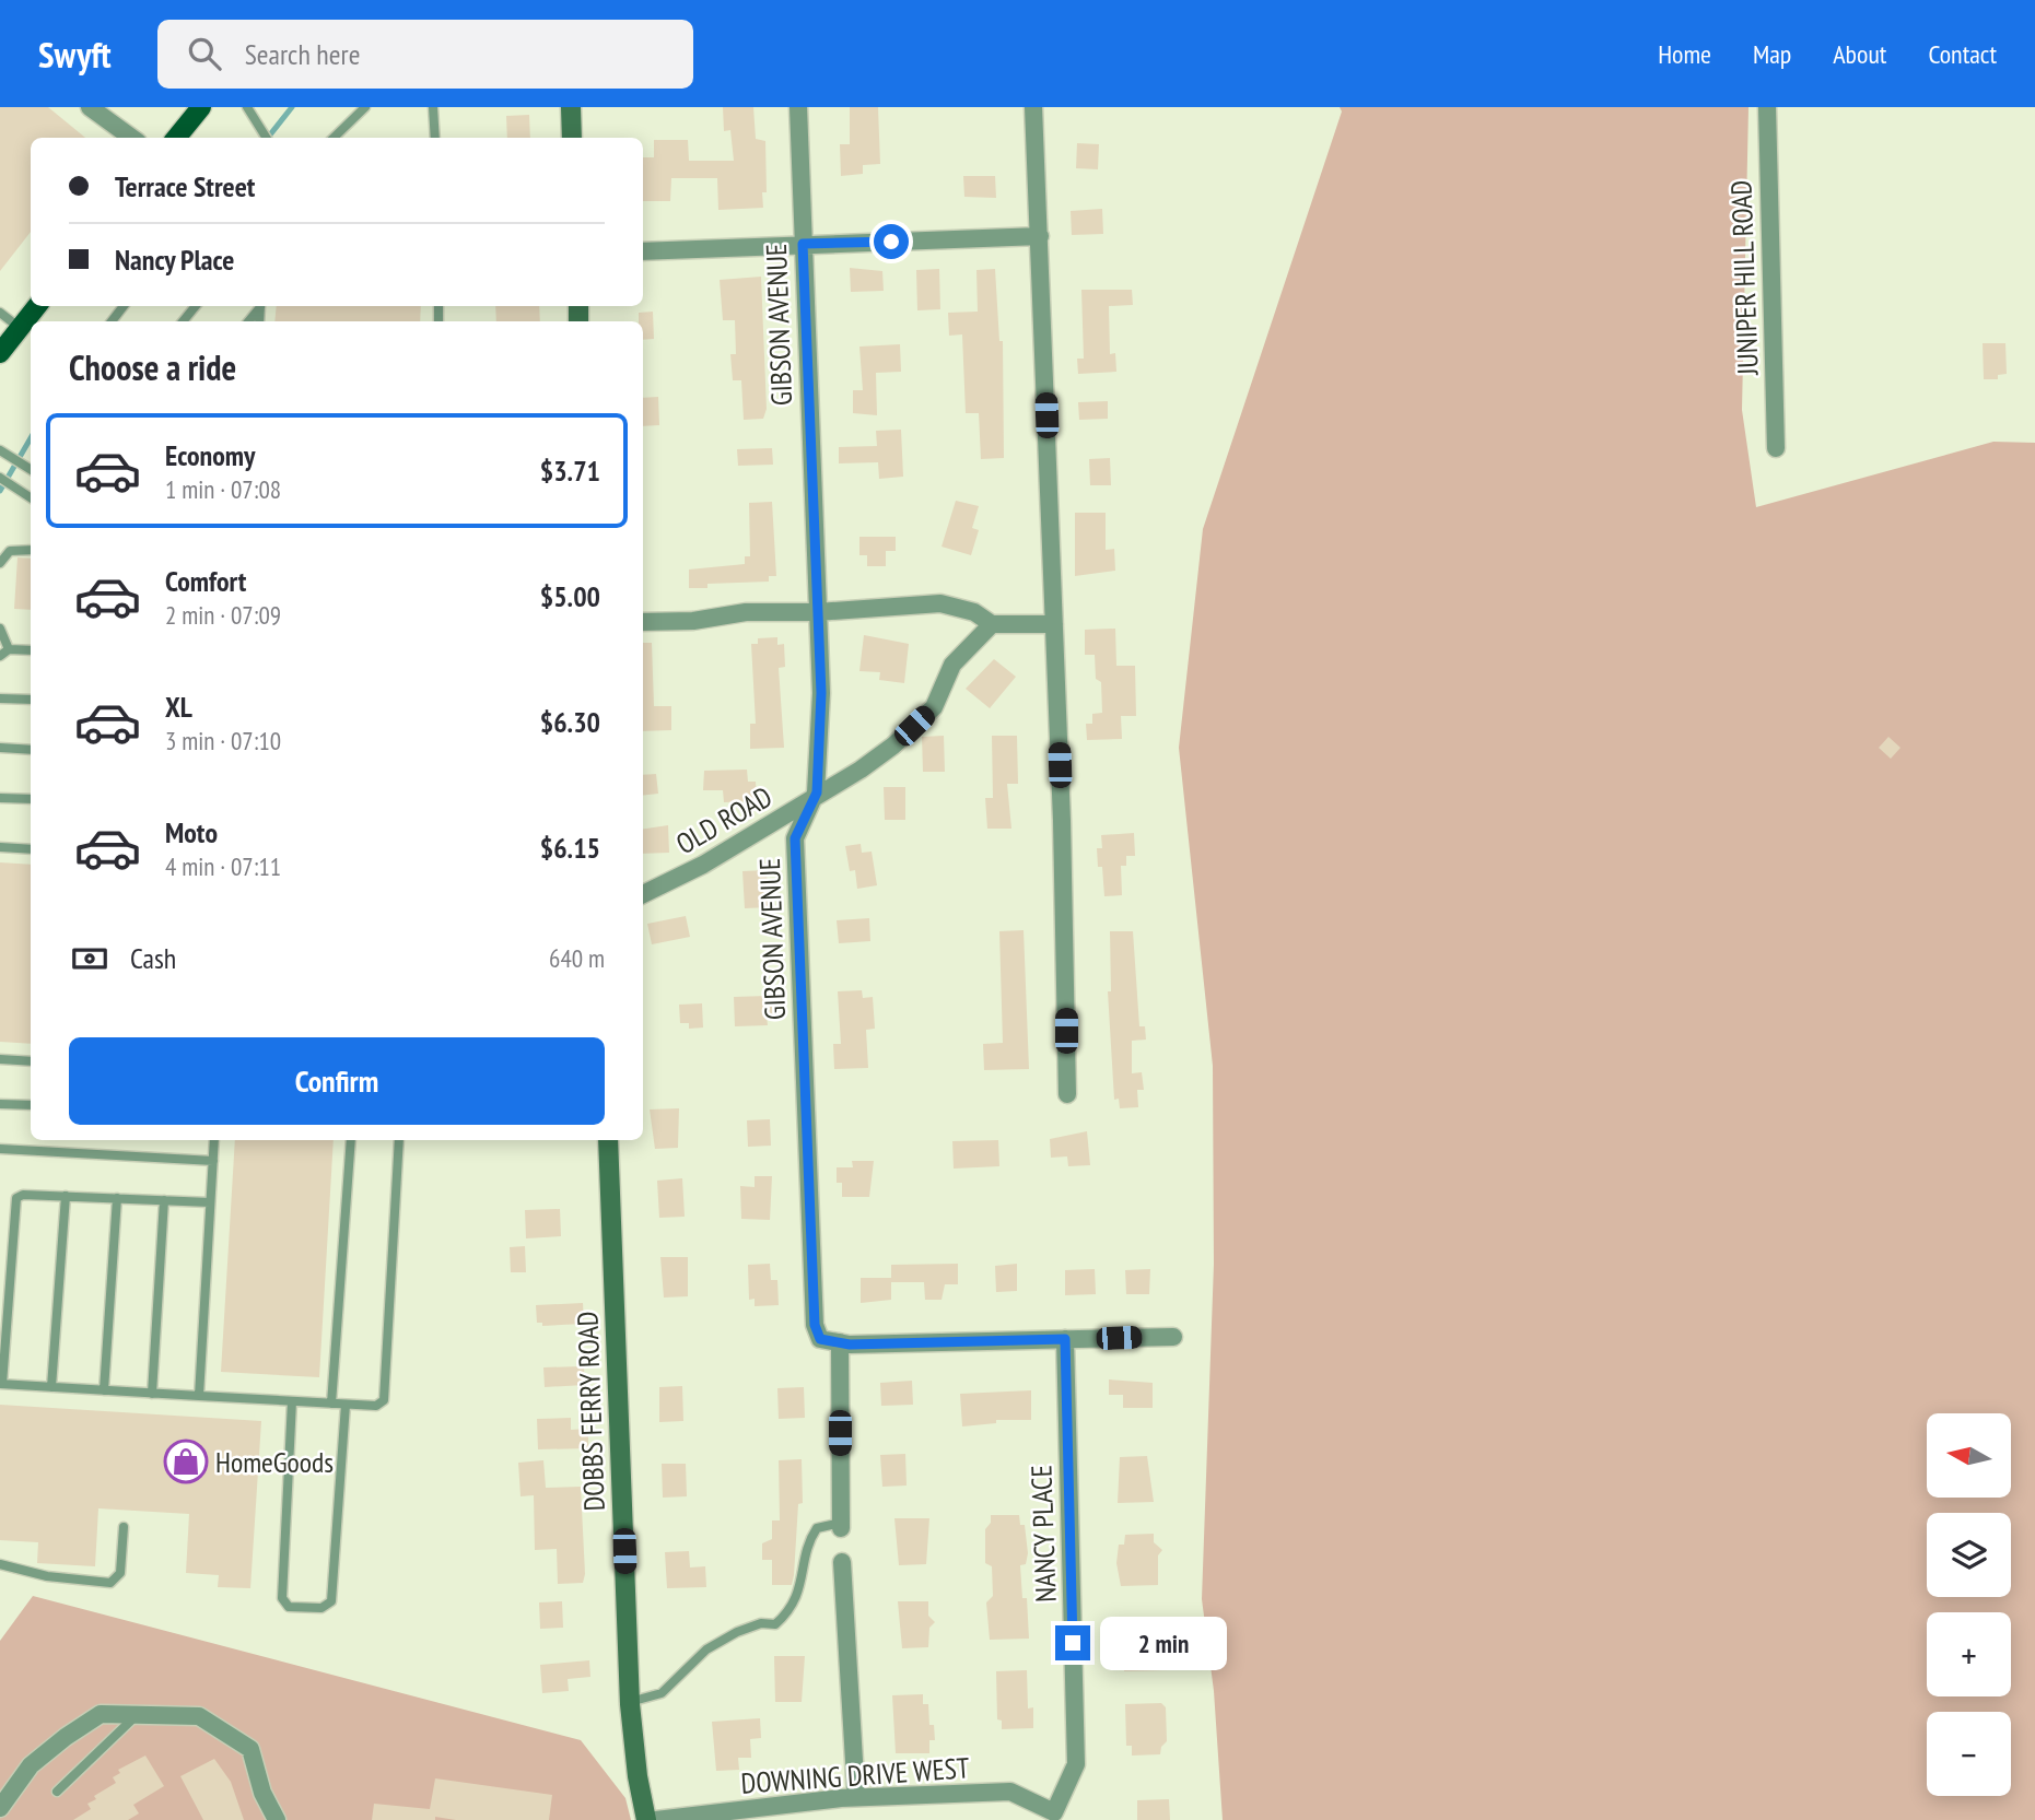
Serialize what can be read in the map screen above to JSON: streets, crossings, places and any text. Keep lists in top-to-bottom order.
{
  "streets": {
    "main road": ["DOBBS FERRY ROAD"],
    "street": [
      "JUNIPER HILL ROAD",
      "GIBSON AVENUE",
      "OLD ROAD",
      "NANCY PLACE",
      "DOWNING DRIVE WEST"
    ]
  },
  "crossings": [
    ["GIBSON AVENUE", "OLD ROAD"],
    ["NANCY PLACE", "DOWNING DRIVE WEST"]
  ],
  "places": {
    "shop": ["HomeGoods"]
  },
  "north": "left",
  "page": {
    "header": "Swyft",
    "search": "Search here",
    "nav": [
      "Home",
      "Map",
      "About",
      "Contact"
    ],
    "banner": ["Terrace Street", "Nancy Place"],
    "heading": "Choose a ride",
    "list": [
      {
        "name": "Economy",
        "note": "1 min · 07:08",
        "value": "$3.71"
      },
      {
        "name": "Comfort",
        "note": "2 min · 07:09",
        "value": "$5.00"
      },
      {
        "name": "XL",
        "note": "3 min · 07:10",
        "value": "$6.30"
      },
      {
        "name": "Moto",
        "note": "4 min · 07:11",
        "value": "$6.15"
      }
    ],
    "pay": ["Cash", "640 m"],
    "buttons": "Confirm",
    "map_buttons": ["+", "−"],
    "bubble": "2 min"
  }
}
